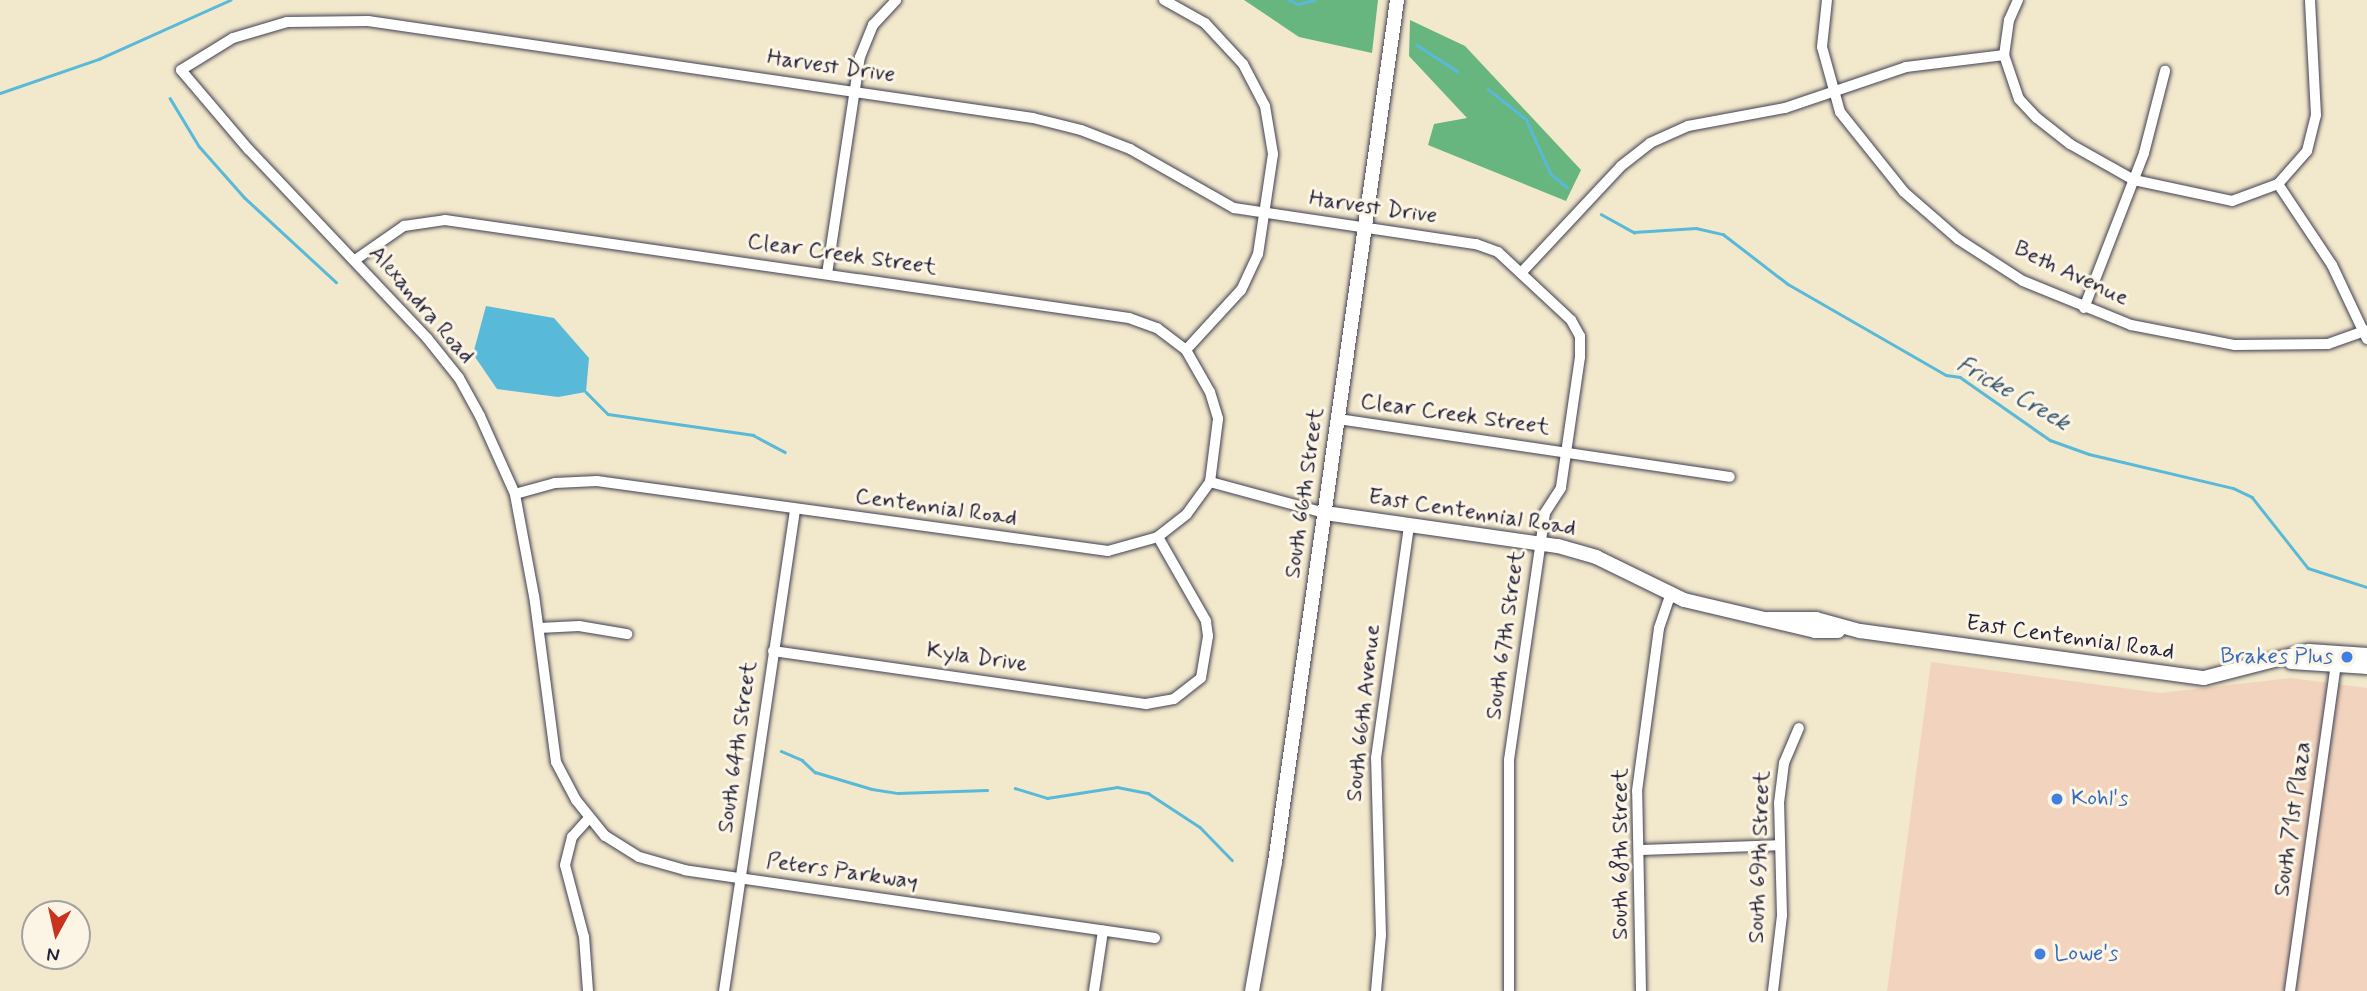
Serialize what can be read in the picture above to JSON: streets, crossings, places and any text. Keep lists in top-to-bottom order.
{
  "streets": {
    "street": [
      "Harvest Drive",
      "Clear Creek Street",
      "Beth Avenue",
      "Alexandra Road",
      "South 66th Street",
      "Centennial Road",
      "East Centennial Road",
      "South 67th Street",
      "Kyla Drive",
      "South 66th Avenue",
      "South 64th Street",
      "South 71st Plaza",
      "South 68th Street",
      "South 69th Street",
      "Peters Parkway"
    ]
  },
  "crossings": [
    ["Harvest Drive", "Alexandra Road"],
    ["Harvest Drive", "South 66th Street"],
    ["Harvest Drive", "South 67th Street"],
    ["Clear Creek Street", "Alexandra Road"],
    ["Clear Creek Street", "South 66th Street"],
    ["Clear Creek Street", "Centennial Road"],
    ["Clear Creek Street", "South 67th Street"],
    ["Alexandra Road", "Centennial Road"],
    ["Alexandra Road", "Peters Parkway"],
    ["South 66th Street", "East Centennial Road"],
    ["Centennial Road", "Kyla Drive"],
    ["Centennial Road", "South 64th Street"],
    ["East Centennial Road", "South 67th Street"],
    ["East Centennial Road", "South 66th Avenue"],
    ["East Centennial Road", "South 71st Plaza"],
    ["East Centennial Road", "South 68th Street"],
    ["Kyla Drive", "South 64th Street"],
    ["South 64th Street", "Peters Parkway"]
  ],
  "water": ["Fricke Creek"],
  "places": ["Brakes Plus", "Kohl's", "Lowe's"],
  "north": "bottom"
}
